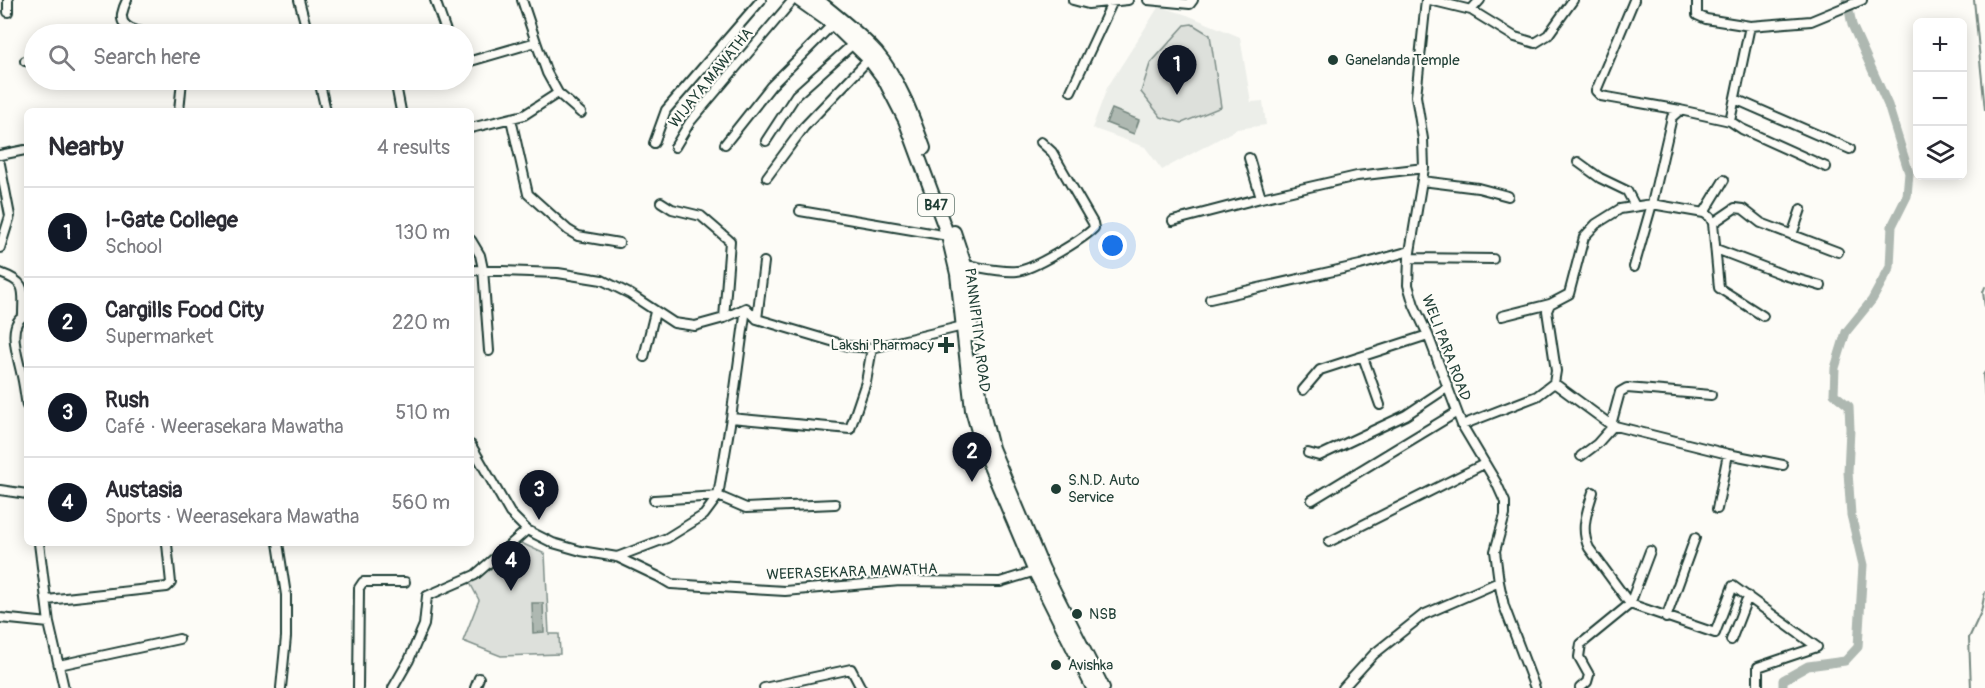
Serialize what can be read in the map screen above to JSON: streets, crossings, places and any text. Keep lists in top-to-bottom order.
{
  "streets": {
    "main road": ["B47", "PANNIPITIYA ROAD"],
    "street": ["WIJAYA MAWATHA", "WELI PARA ROAD", "WEERASEKARA MAWATHA"]
  },
  "crossings": [
    ["PANNIPITIYA ROAD", "WEERASEKARA MAWATHA"]
  ],
  "places": {
    "other": [
      "Ganelanda Temple",
      "S.N.D. Auto Service",
      "NSB",
      "Avishka"
    ],
    "health": ["Lakshi Pharmacy"]
  },
  "page": {
    "map_buttons": ["+", "−"],
    "search": "Search here",
    "pins": [
      "1",
      "2",
      "3",
      "4"
    ],
    "heading": ["Nearby", "4 results"],
    "list": [
      {
        "mark": "1",
        "name": "I-Gate College",
        "note": "School",
        "value": "130 m"
      },
      {
        "mark": "2",
        "name": "Cargills Food City",
        "note": "Supermarket",
        "value": "220 m"
      },
      {
        "mark": "3",
        "name": "Rush",
        "note": "Café · Weerasekara Mawatha",
        "value": "510 m"
      },
      {
        "mark": "4",
        "name": "Austasia",
        "note": "Sports · Weerasekara Mawatha",
        "value": "560 m"
      }
    ]
  }
}
